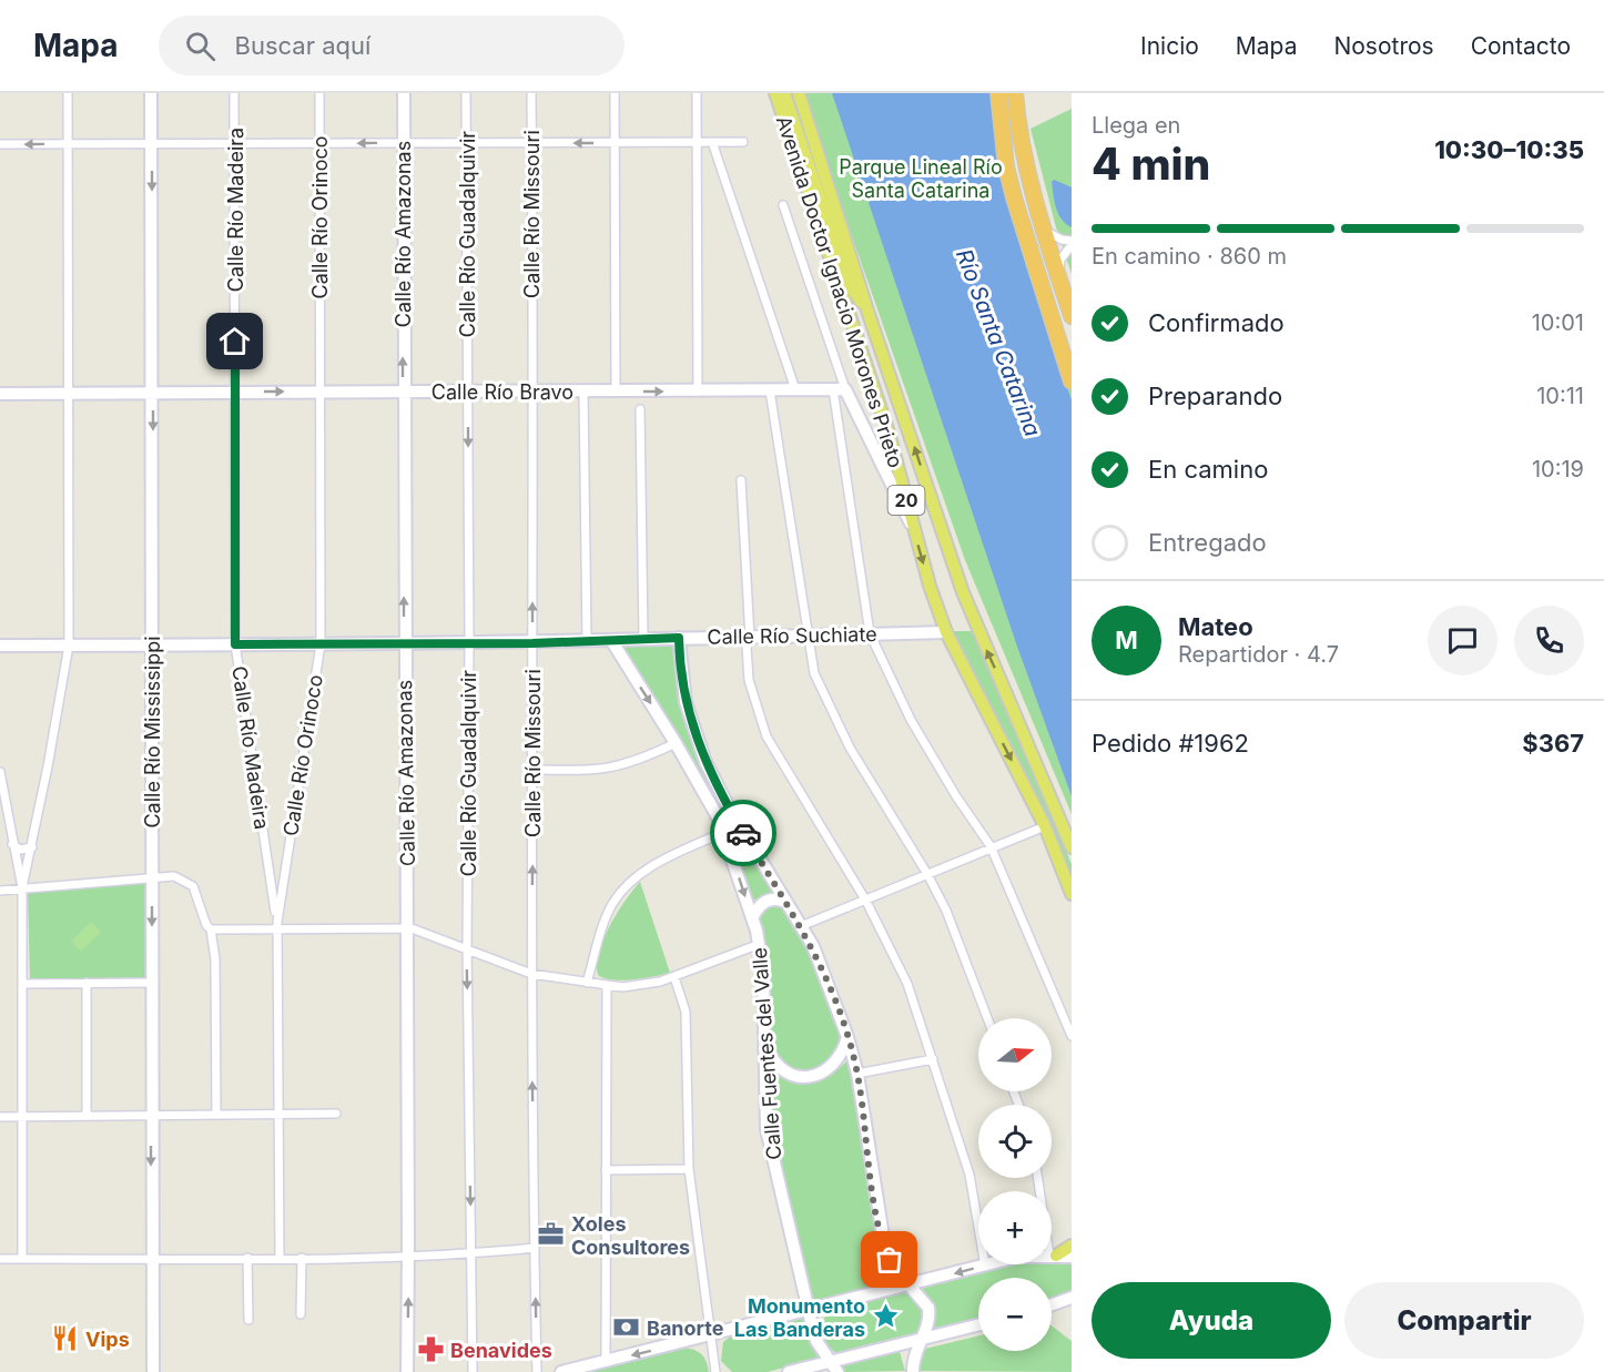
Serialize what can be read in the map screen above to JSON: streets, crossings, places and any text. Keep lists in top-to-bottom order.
{
  "streets": {
    "main road": ["Avenida Doctor Ignacio Morones Prieto", "20"],
    "street": [
      "Calle Río Madeira",
      "Calle Río Missouri",
      "Calle Río Orinoco",
      "Calle Río Amazonas",
      "Calle Río Guadalquivir",
      "Calle Río Bravo",
      "Calle Río Suchiate",
      "Calle Río Mississippi",
      "Calle Fuentes del Valle"
    ]
  },
  "crossings": [
    ["Calle Río Madeira", "Calle Río Orinoco"],
    ["Calle Río Madeira", "Calle Río Bravo"],
    ["Calle Río Madeira", "Calle Río Suchiate"],
    ["Calle Río Missouri", "Calle Río Bravo"],
    ["Calle Río Missouri", "Calle Río Suchiate"],
    ["Calle Río Orinoco", "Calle Río Bravo"],
    ["Calle Río Orinoco", "Calle Río Suchiate"],
    ["Calle Río Amazonas", "Calle Río Bravo"],
    ["Calle Río Amazonas", "Calle Río Suchiate"],
    ["Calle Río Guadalquivir", "Calle Río Bravo"],
    ["Calle Río Guadalquivir", "Calle Río Suchiate"],
    ["Avenida Doctor Ignacio Morones Prieto", "Calle Río Suchiate"],
    ["Calle Río Bravo", "Calle Río Mississippi"],
    ["Calle Río Suchiate", "Calle Río Mississippi"],
    ["Calle Río Suchiate", "Calle Fuentes del Valle"]
  ],
  "one_way": ["Calle Río Missouri", "Calle Río Amazonas", "Calle Río Guadalquivir"],
  "water": ["Río Santa Catarina"],
  "parks": ["Parque Lineal Río Santa Catarina"],
  "places": {
    "office": ["Xoles Consultores"],
    "place": ["Monumento Las Banderas"],
    "bank": ["Banorte"],
    "restaurant": ["Vips"],
    "pharmacy": ["Benavides"]
  },
  "north": "right",
  "page": {
    "header": "Mapa",
    "search": "Buscar aquí",
    "nav": [
      "Inicio",
      "Mapa",
      "Nosotros",
      "Contacto"
    ],
    "heading": ["4 min", "Llega en", "10:30–10:35"],
    "panel": [
      "Mateo",
      "Repartidor · 4.7",
      "Pedido #1962",
      "$367"
    ],
    "bar": "En camino · 860 m",
    "list": [
      ["Confirmado", "10:01"],
      ["Preparando", "10:11"],
      ["En camino", "10:19"],
      "Entregado"
    ],
    "round": "M",
    "map_buttons": ["+", "−"],
    "buttons": ["Ayuda", "Compartir"]
  }
}
